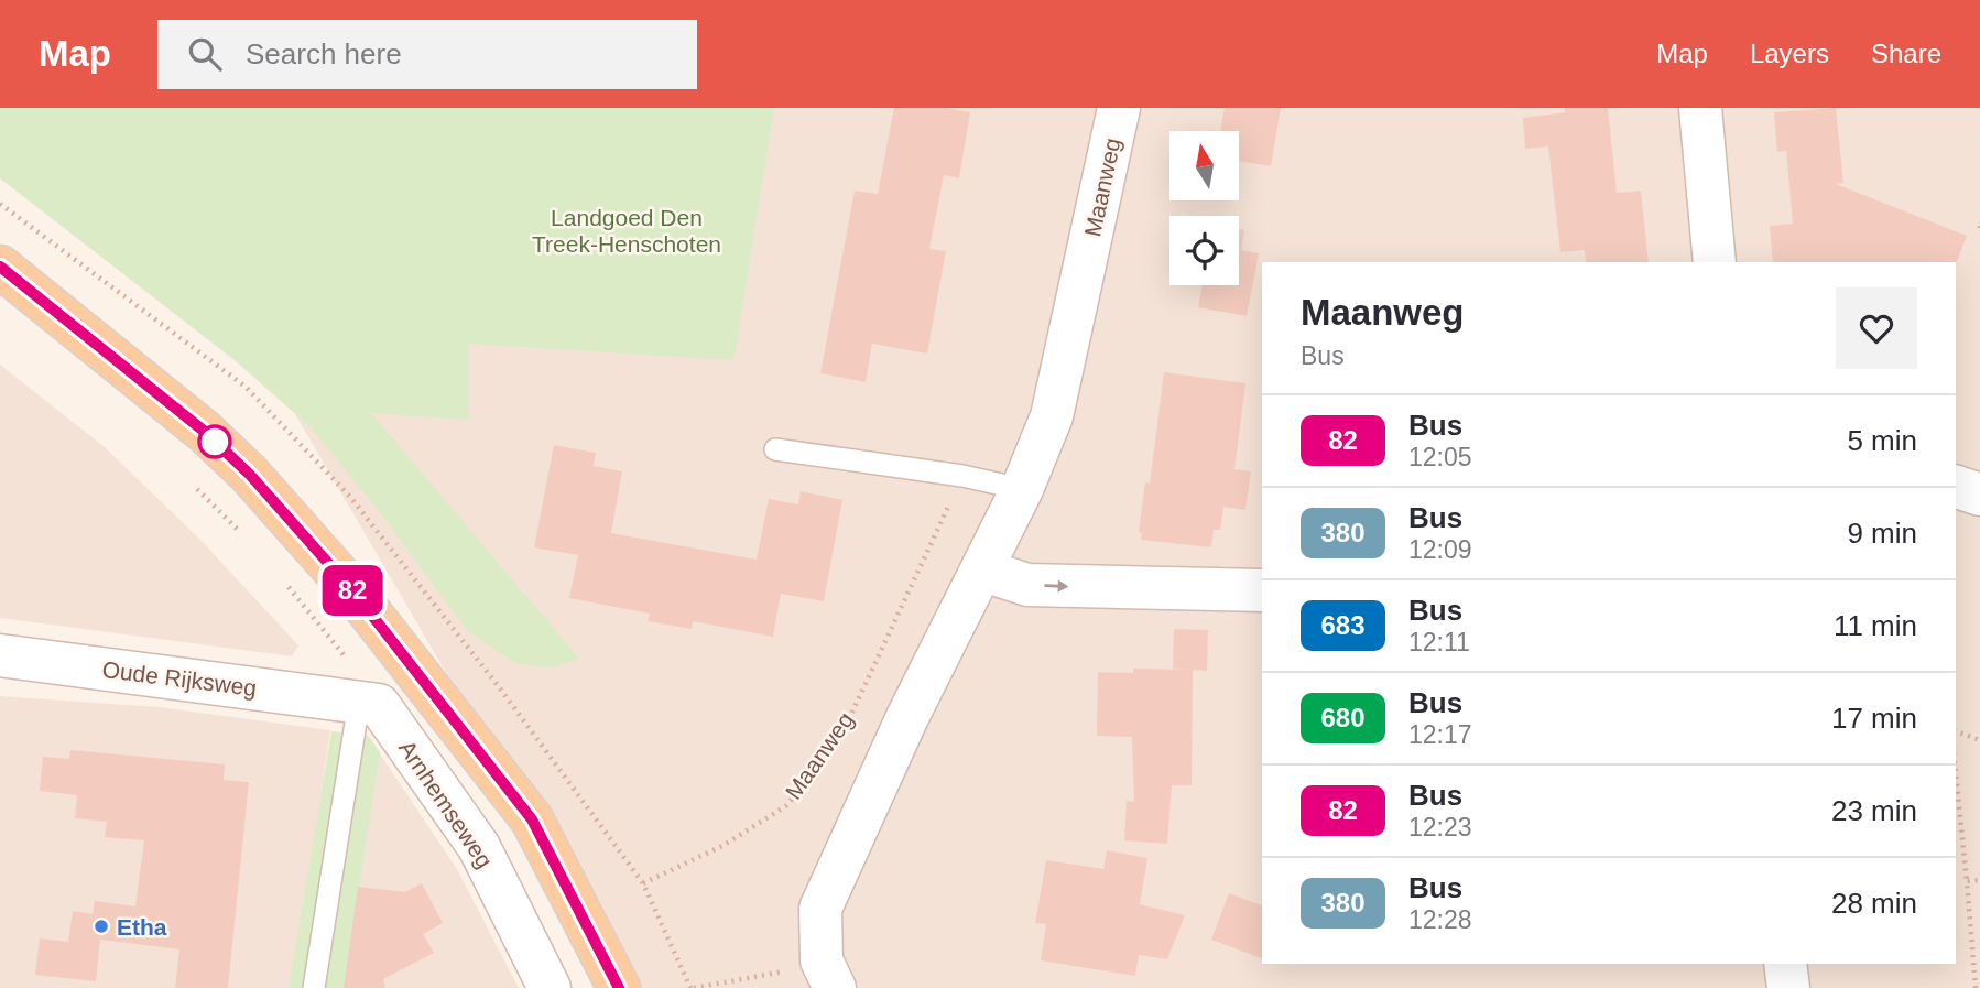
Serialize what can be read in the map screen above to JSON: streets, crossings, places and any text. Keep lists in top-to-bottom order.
{
  "streets": {
    "street": ["Maanweg", "Oude Rijksweg", "Arnhemseweg"]
  },
  "crossings": [
    ["Oude Rijksweg", "Arnhemseweg"]
  ],
  "parks": ["Landgoed Den Treek-Henschoten"],
  "places": ["Etha"],
  "lines": ["bus line 82"],
  "north": "top",
  "page": {
    "header": "Map",
    "search": "Search here",
    "nav": ["Map", "Layers", "Share"],
    "on_map": "82",
    "heading": ["Maanweg", "Bus"],
    "list": [
      {
        "mark": "82",
        "name": "Bus",
        "note": "12:05",
        "value": "5 min"
      },
      {
        "mark": "380",
        "name": "Bus",
        "note": "12:09",
        "value": "9 min"
      },
      {
        "mark": "683",
        "name": "Bus",
        "note": "12:11",
        "value": "11 min"
      },
      {
        "mark": "680",
        "name": "Bus",
        "note": "12:17",
        "value": "17 min"
      },
      {
        "mark": "82",
        "name": "Bus",
        "note": "12:23",
        "value": "23 min"
      },
      {
        "mark": "380",
        "name": "Bus",
        "note": "12:28",
        "value": "28 min"
      }
    ]
  }
}
